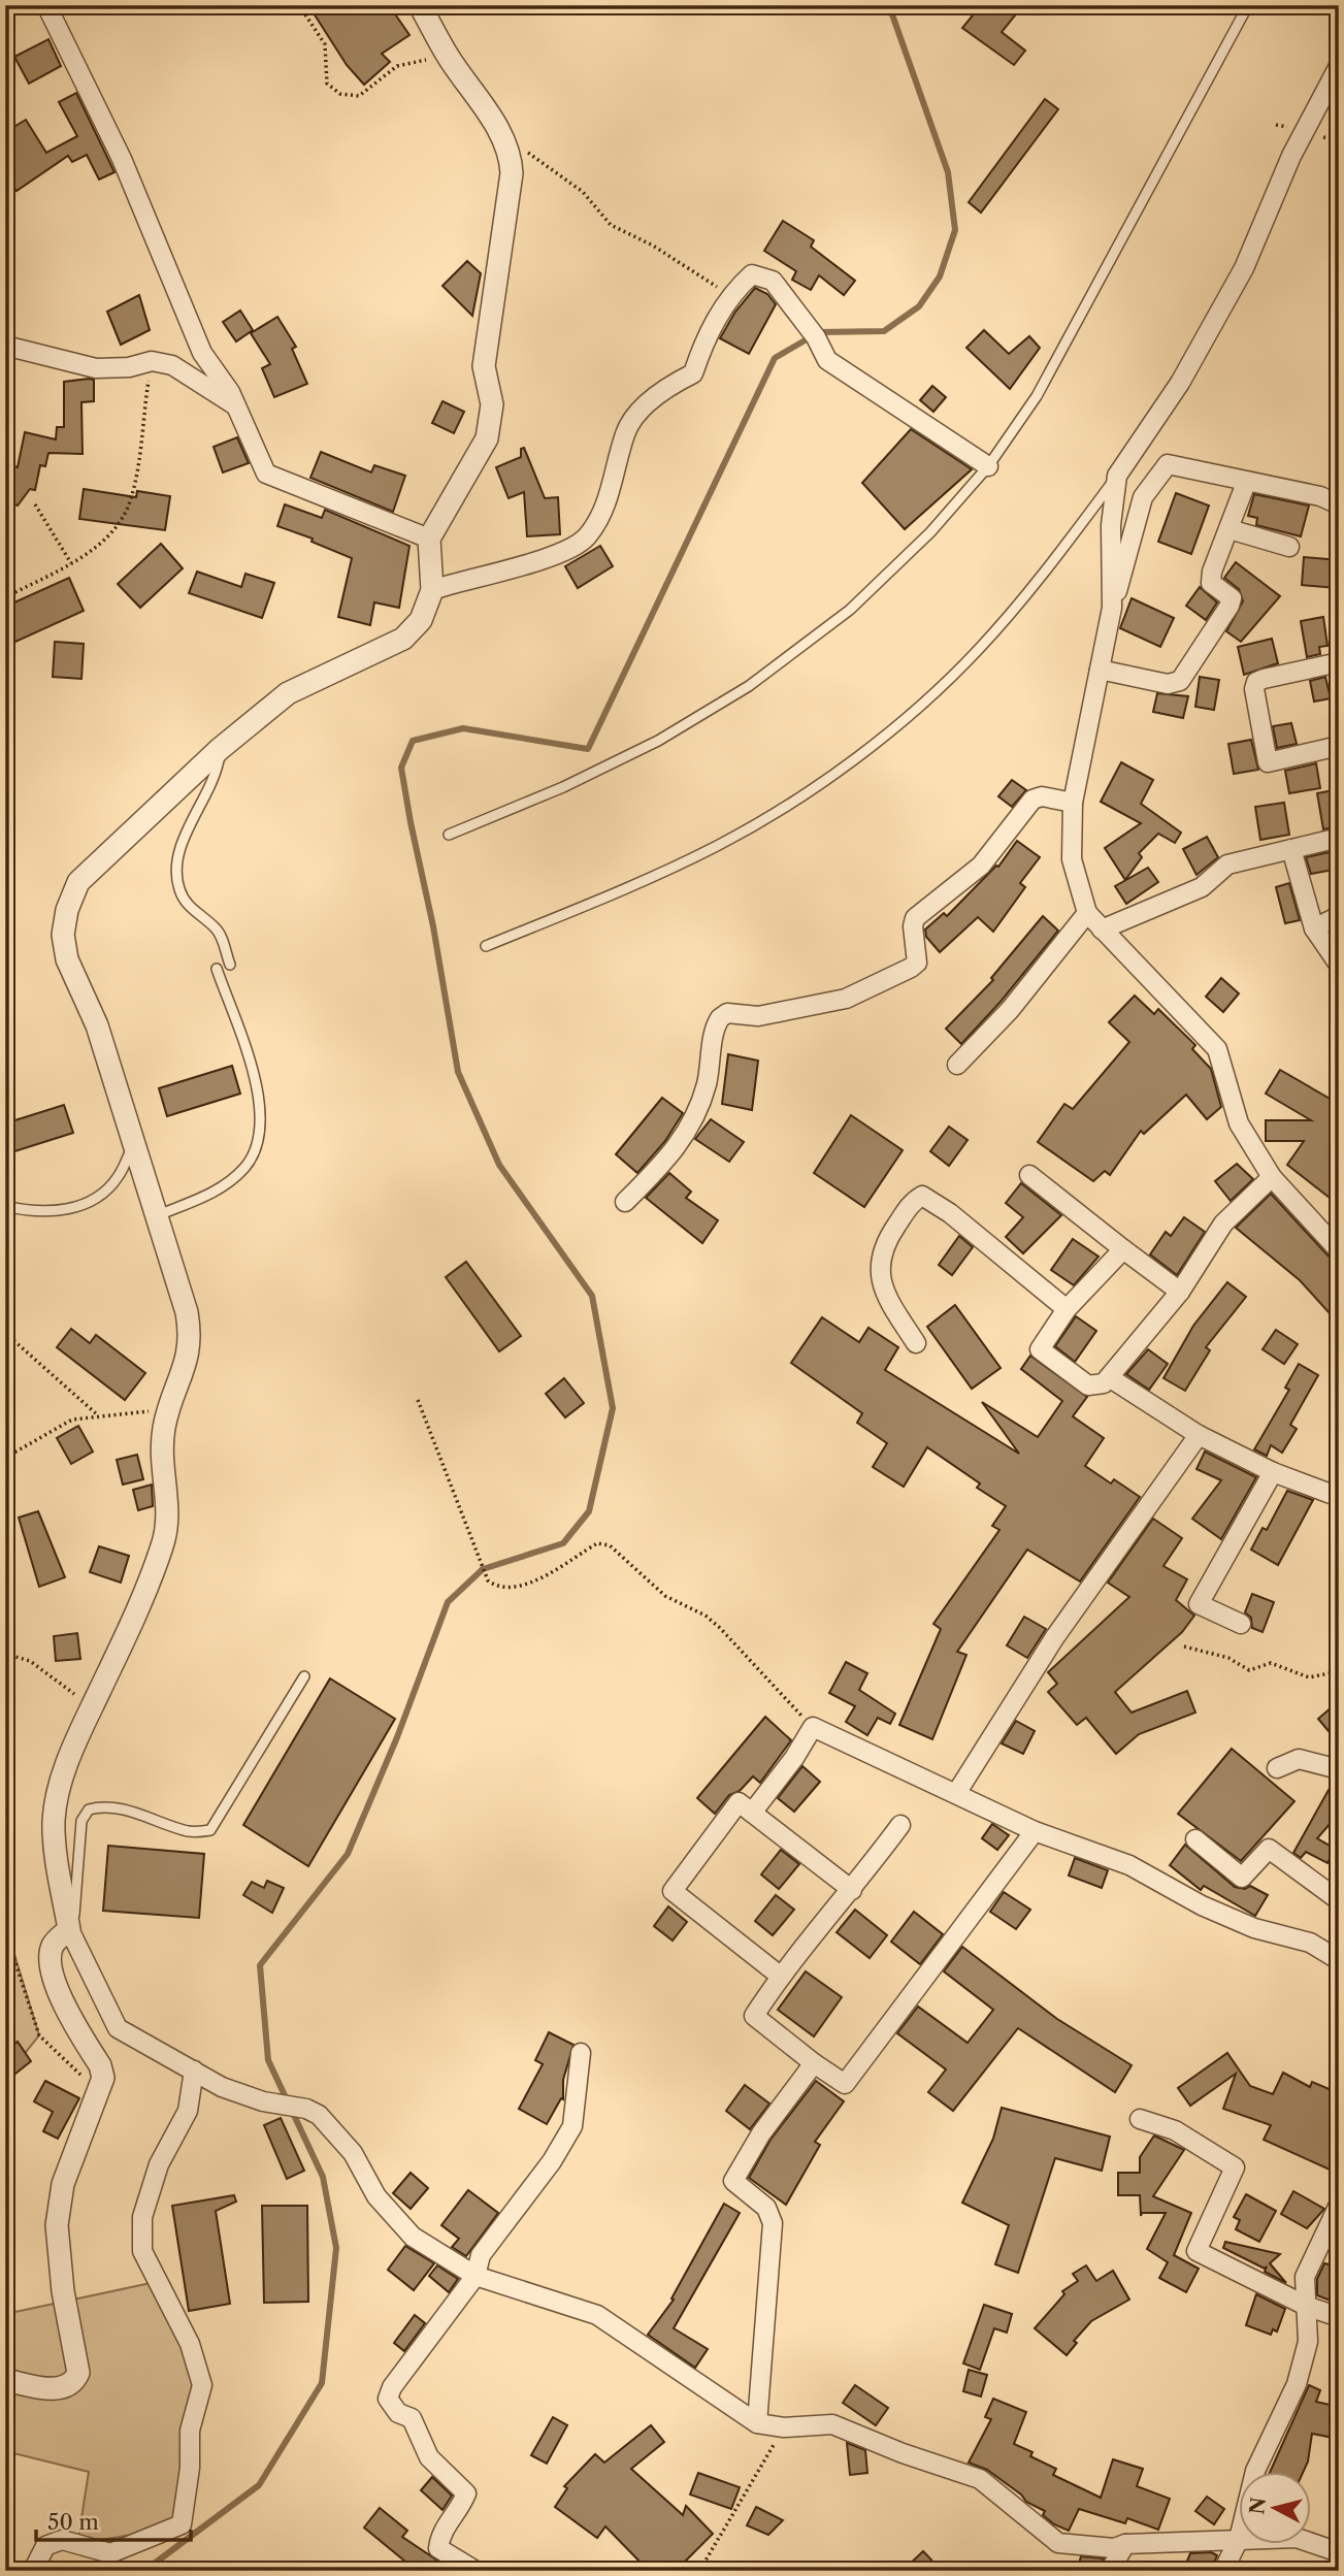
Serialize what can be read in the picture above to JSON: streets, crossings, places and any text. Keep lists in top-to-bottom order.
{
  "scale_bar": "50 m",
  "north": "left"
}
